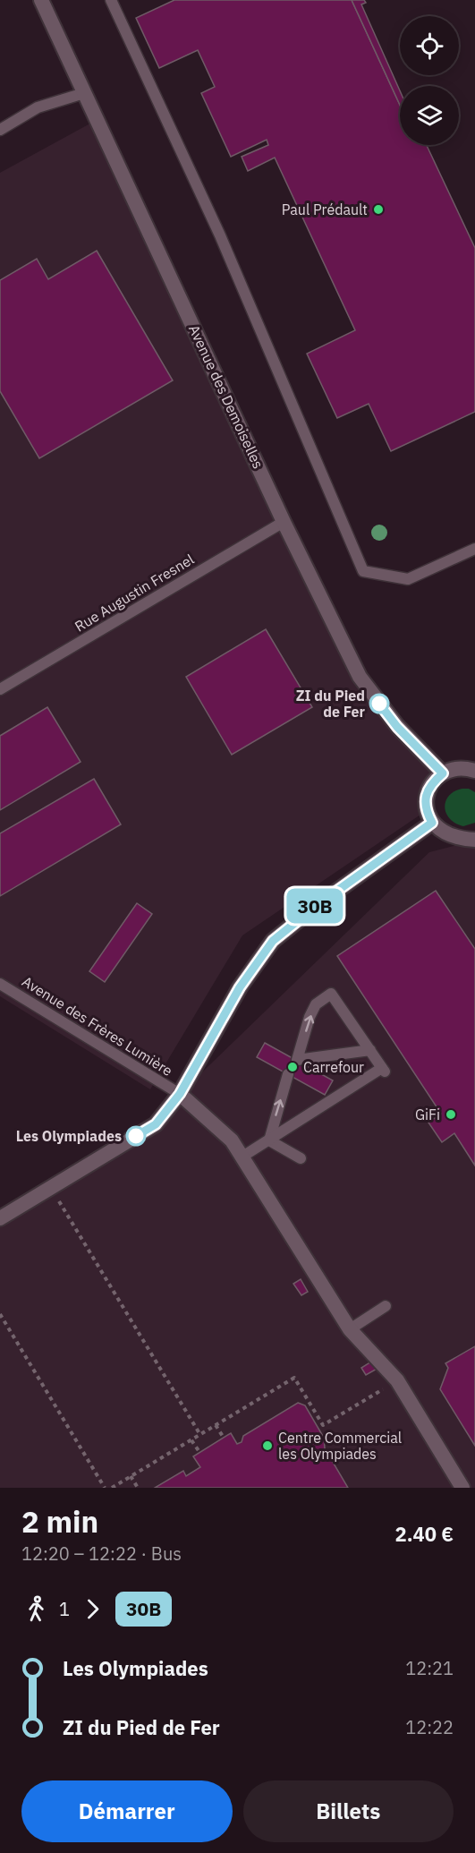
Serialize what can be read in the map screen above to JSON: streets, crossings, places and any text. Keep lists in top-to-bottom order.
{
  "streets": {
    "street": ["Avenue des Demoiselles"],
    "lane": ["Rue Augustin Fresnel", "Avenue des Frères Lumière"]
  },
  "crossings": [
    ["Avenue des Demoiselles", "Rue Augustin Fresnel"]
  ],
  "places": [
    "Paul Prédault",
    "ZI du Pied de Fer",
    "Carrefour",
    "GiFi",
    "Les Olympiades",
    "Centre Commercial les Olympiades"
  ],
  "lines": ["bus line 30B"],
  "page": {
    "on_map": "30B",
    "heading": ["2 min", "12:20 – 12:22 · Bus", "2.40 €"],
    "legs": ["1", "30B"],
    "list": [
      {
        "name": "Les Olympiades",
        "value": "12:21"
      },
      {
        "name": "ZI du Pied de Fer",
        "value": "12:22"
      }
    ],
    "buttons": ["Démarrer", "Billets"]
  }
}
